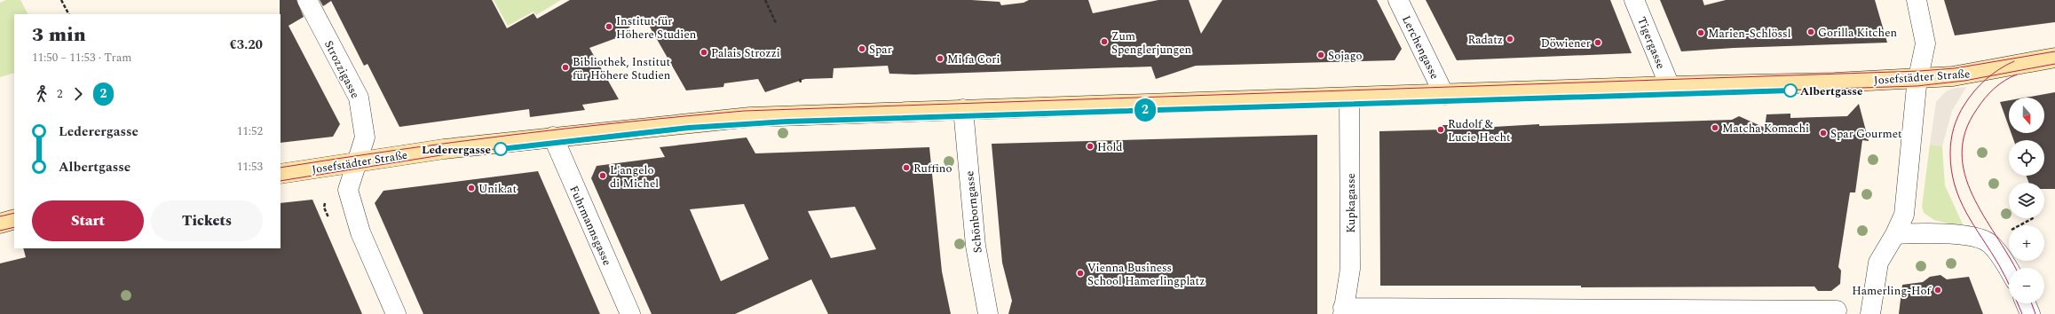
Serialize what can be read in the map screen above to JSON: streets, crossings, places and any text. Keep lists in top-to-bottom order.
{
  "streets": {
    "street": [
      "Tigergasse",
      "Lerchengasse",
      "Strozzigasse",
      "Josefstädter Straße",
      "Kupkagasse",
      "Schönborngasse",
      "Fuhrmannsgasse"
    ]
  },
  "crossings": [
    ["Tigergasse", "Josefstädter Straße"],
    ["Lerchengasse", "Josefstädter Straße"],
    ["Strozzigasse", "Josefstädter Straße"],
    ["Josefstädter Straße", "Kupkagasse"],
    ["Josefstädter Straße", "Schönborngasse"],
    ["Josefstädter Straße", "Fuhrmannsgasse"]
  ],
  "places": [
    "Institut für Höhere Studien",
    "Gorilla Kitchen",
    "Marien-Schlössl",
    "Radatz",
    "Zum Spenglerjungen",
    "Döwiener",
    "Spar",
    "Palais Strozzi",
    "Sojago",
    "Mi fa Cori",
    "Bibliothek, Institut für Höhere Studien",
    "Albertgasse",
    "Matcha Komachi",
    "Rudolf & Lucie Hecht",
    "Spar Gourmet",
    "Hold",
    "Lederergasse",
    "Ruffino",
    "L'angelo di Michel",
    "Unik.at",
    "Vienna Business School Hamerlingplatz",
    "Hamerling-Hof"
  ],
  "lines": ["tram line 2"],
  "north": "bottom",
  "page": {
    "on_map": "2",
    "heading": ["3 min", "11:50 – 11:53 · Tram", "€3.20"],
    "legs": ["2", "2"],
    "map_buttons": ["+", "−"],
    "list": [
      {
        "name": "Lederergasse",
        "value": "11:52"
      },
      {
        "name": "Albertgasse",
        "value": "11:53"
      }
    ],
    "buttons": ["Start", "Tickets"]
  }
}
